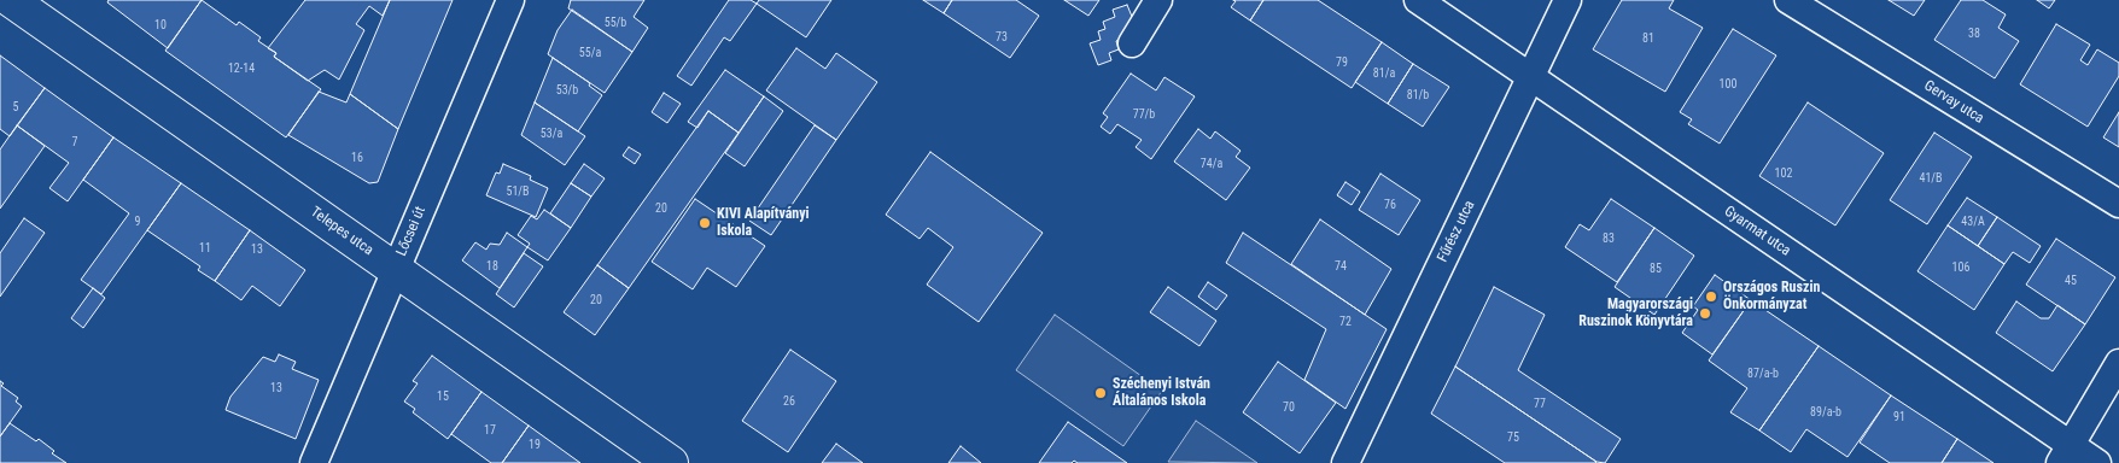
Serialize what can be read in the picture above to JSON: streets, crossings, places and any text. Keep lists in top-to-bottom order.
{
  "streets": {
    "street": [
      "Gervay utca",
      "Telepes utca",
      "Lőcsei út",
      "Fűrész utca",
      "Gyarmat utca"
    ]
  },
  "crossings": [
    ["Telepes utca", "Lőcsei út"],
    ["Fűrész utca", "Gyarmat utca"]
  ],
  "places": [
    "KIVI Alapítványi Iskola",
    "Országos Ruszin Önkormányzat",
    "Magyarországi Ruszinok Könyvtára",
    "Széchenyi István Általános Iskola"
  ],
  "house_numbers": [
    "55/b",
    "10",
    "38",
    "73",
    "81",
    "55/a",
    "79",
    "12-14",
    "81/a",
    "100",
    "53/b",
    "81/b",
    "5",
    "77/b",
    "53/a",
    "7",
    "16",
    "74/a",
    "102",
    "41/B",
    "51/B",
    "76",
    "20",
    "9",
    "43/A",
    "83",
    "11",
    "13",
    "18",
    "74",
    "106",
    "85",
    "45",
    "20",
    "72",
    "87/a-b",
    "13",
    "15",
    "26",
    "77",
    "70",
    "89/a-b",
    "91",
    "17",
    "75",
    "19"
  ]
}
